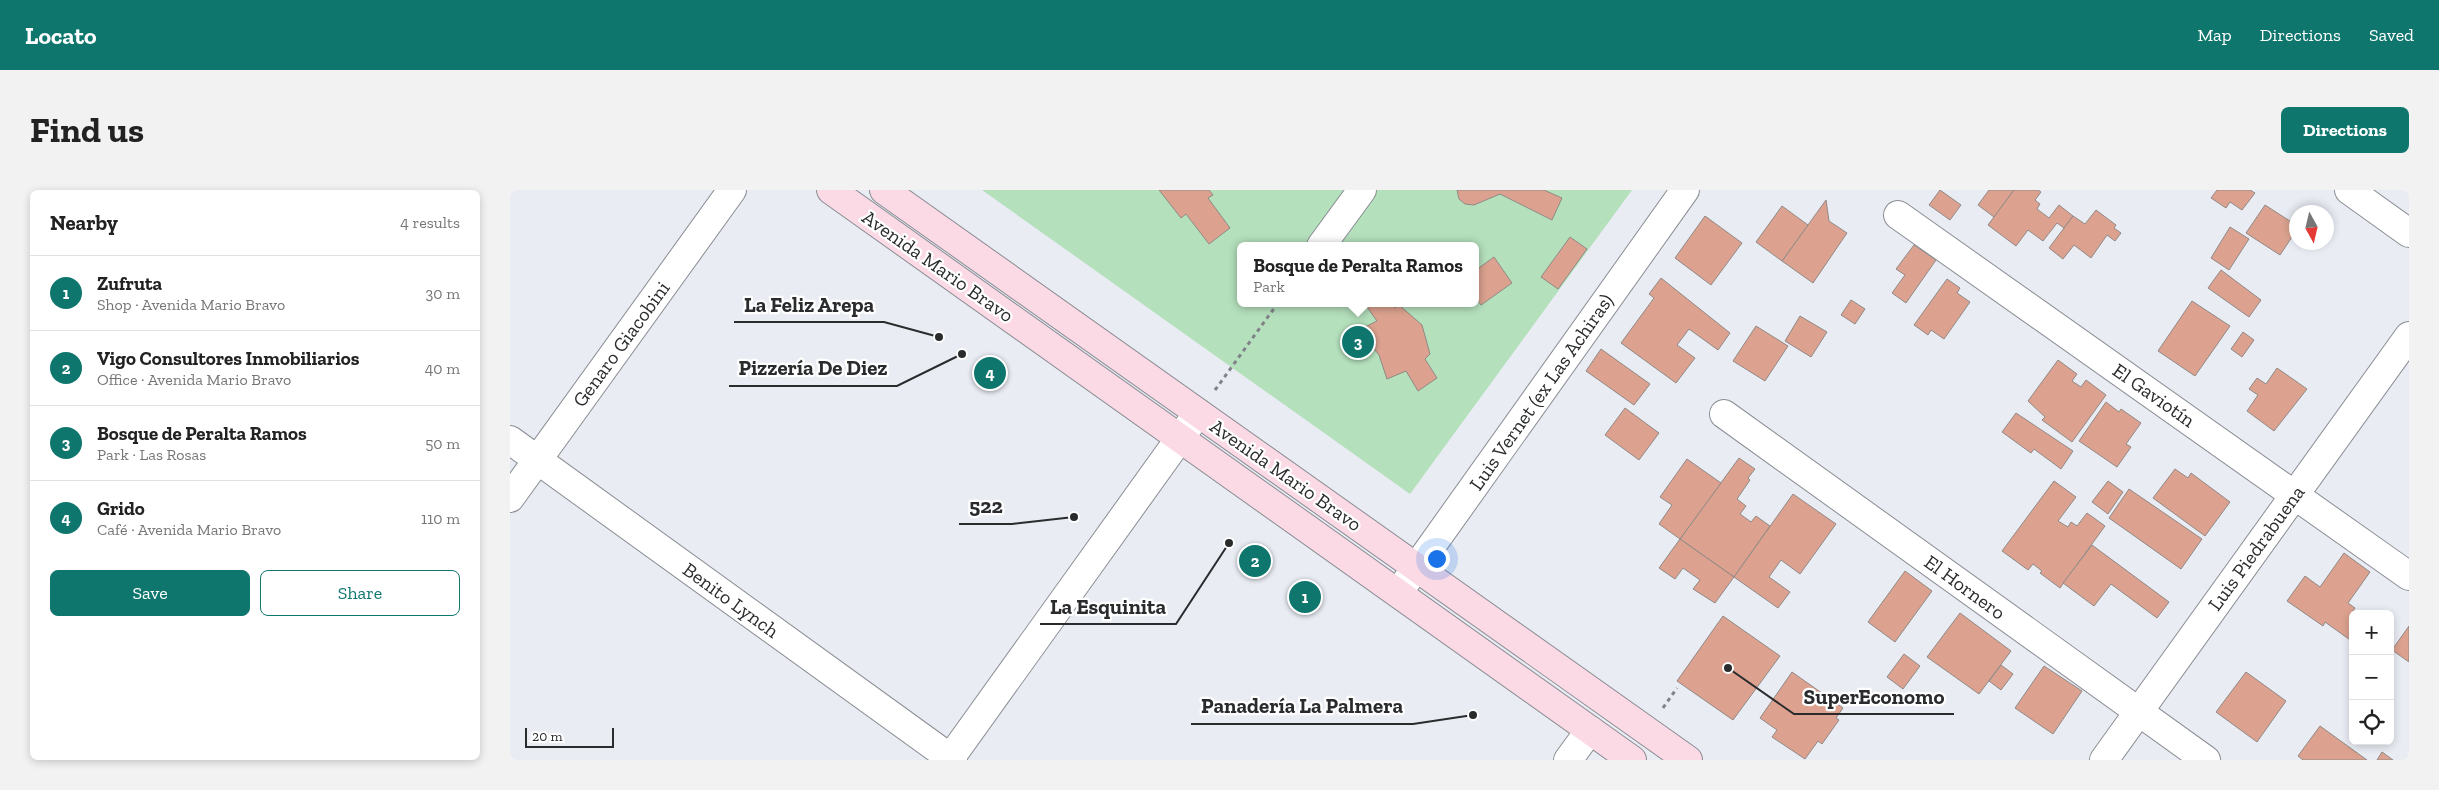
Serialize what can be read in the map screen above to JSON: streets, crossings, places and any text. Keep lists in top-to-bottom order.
{
  "streets": {
    "main road": ["Avenida Mario Bravo"],
    "street": [
      "Genaro Giacobini",
      "Luis Vernet (ex Las Achiras)",
      "El Gaviotín",
      "Luis Piedrabuena",
      "El Hornero",
      "Benito Lynch"
    ]
  },
  "crossings": [
    ["Avenida Mario Bravo", "Luis Vernet (ex Las Achiras)"],
    ["Genaro Giacobini", "Benito Lynch"],
    ["El Gaviotín", "Luis Piedrabuena"],
    ["Luis Piedrabuena", "El Hornero"]
  ],
  "places": [
    "La Feliz Arepa",
    "Pizzería De Diez",
    "522",
    "La Esquinita",
    "SuperEconomo",
    "Panadería La Palmera"
  ],
  "scale_bar": "20 m",
  "north": "bottom",
  "page": {
    "header": "Locato",
    "nav": ["Map", "Directions", "Saved"],
    "buttons": [
      "Directions",
      ["Save", "Share"]
    ],
    "title": "Find us",
    "heading": ["Nearby", "4 results"],
    "popup": ["Bosque de Peralta Ramos", "Park"],
    "list": [
      {
        "mark": "1",
        "name": "Zufruta",
        "note": "Shop · Avenida Mario Bravo",
        "value": "30 m"
      },
      {
        "mark": "2",
        "name": "Vigo Consultores Inmobiliarios",
        "note": "Office · Avenida Mario Bravo",
        "value": "40 m"
      },
      {
        "mark": "3",
        "name": "Bosque de Peralta Ramos",
        "note": "Park · Las Rosas",
        "value": "50 m"
      },
      {
        "mark": "4",
        "name": "Grido",
        "note": "Café · Avenida Mario Bravo",
        "value": "110 m"
      }
    ],
    "pins": [
      "3",
      "4",
      "2",
      "1"
    ],
    "map_buttons": ["+", "−"],
    "scale": "20 m"
  }
}
